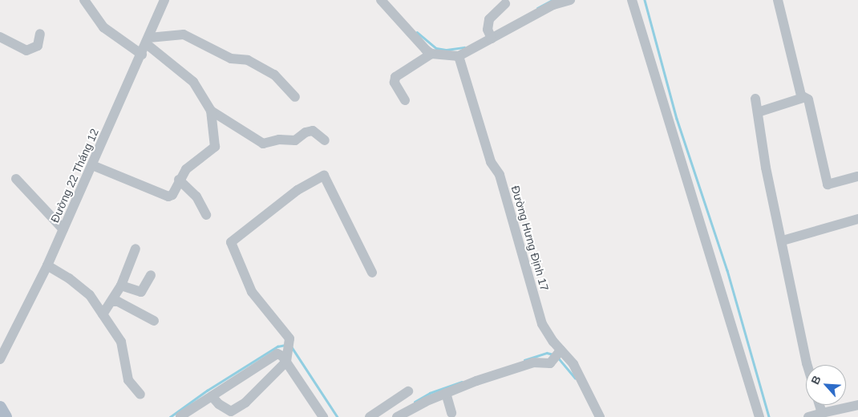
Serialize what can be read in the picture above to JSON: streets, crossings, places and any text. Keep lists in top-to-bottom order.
{
  "streets": {
    "street": ["Đường 22 Tháng 12", "Đường Hưng Định 17"]
  },
  "north": "top left"
}
